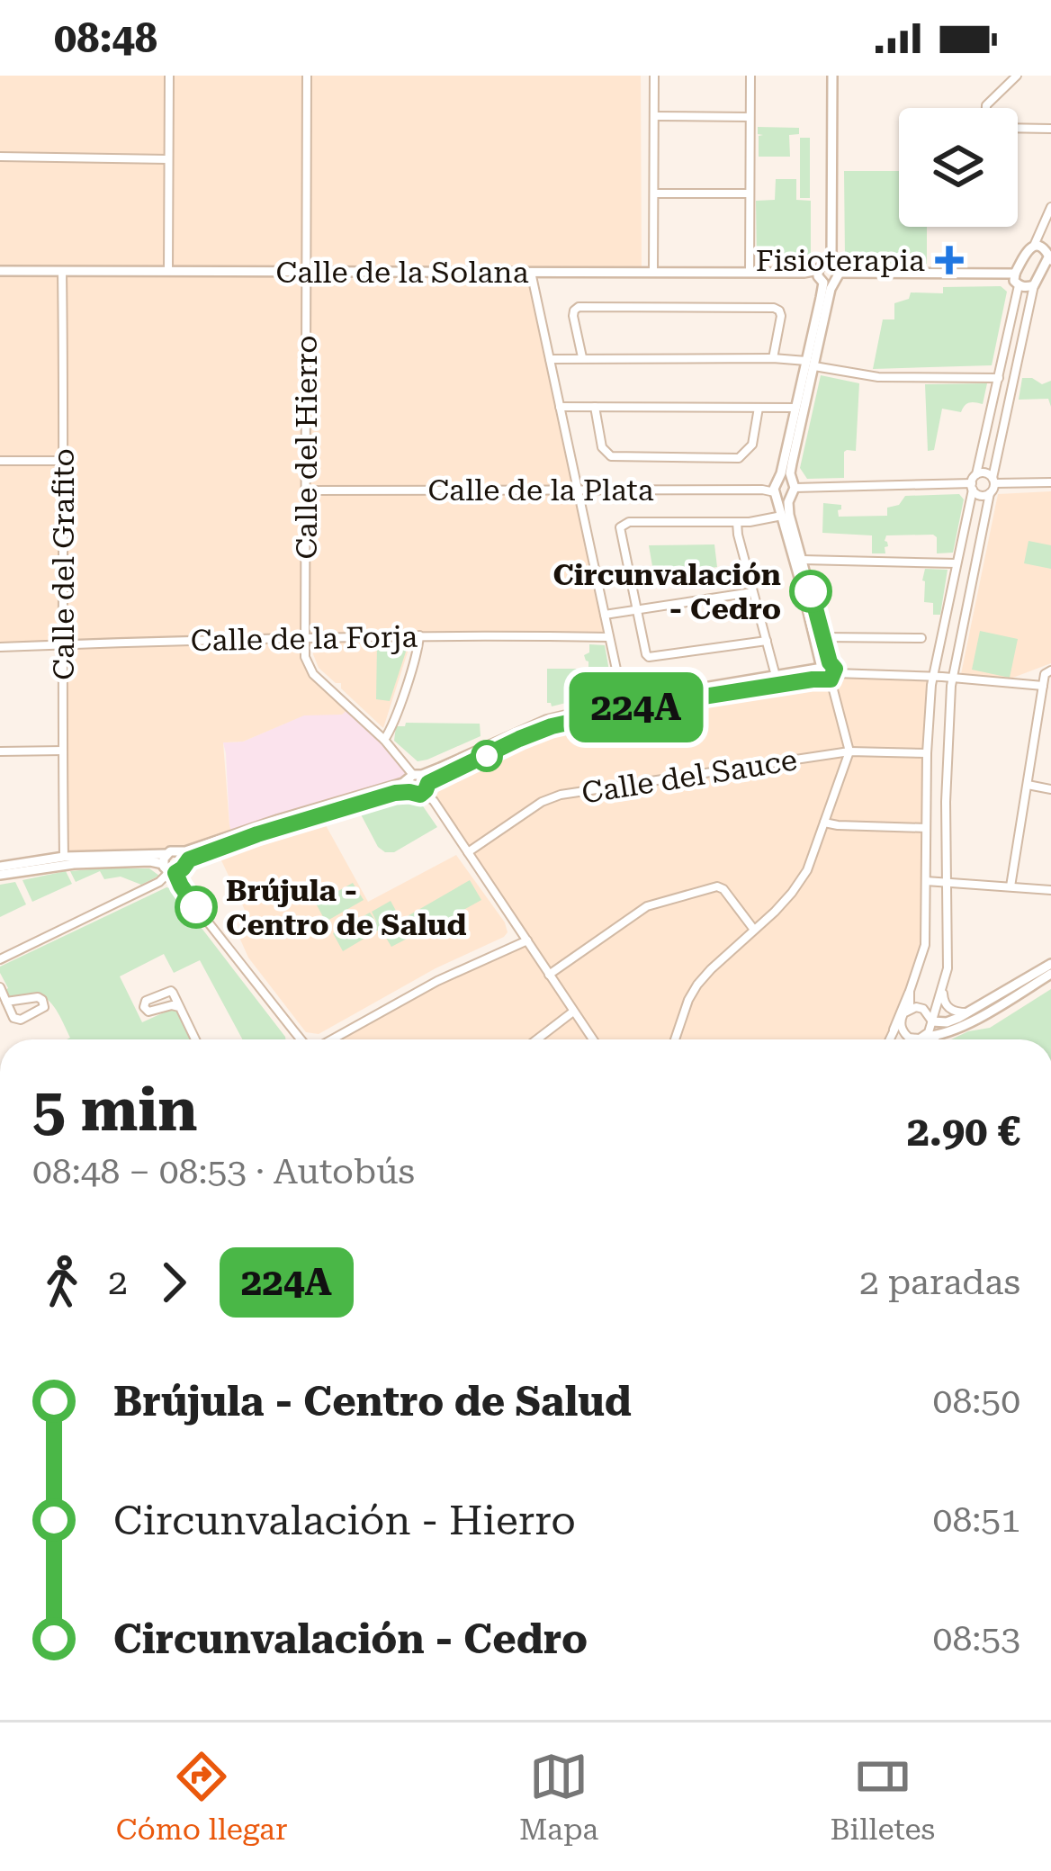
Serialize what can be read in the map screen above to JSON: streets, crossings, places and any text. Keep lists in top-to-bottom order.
{
  "streets": {
    "street": [
      "Calle de la Solana",
      "Calle del Hierro",
      "Calle de la Plata",
      "Calle del Grafito",
      "Calle de la Forja",
      "Calle del Sauce"
    ]
  },
  "crossings": [
    ["Calle de la Solana", "Calle del Hierro"],
    ["Calle de la Solana", "Calle del Grafito"],
    ["Calle del Hierro", "Calle de la Plata"],
    ["Calle del Hierro", "Calle de la Forja"],
    ["Calle del Hierro", "Calle del Sauce"],
    ["Calle del Grafito", "Calle de la Forja"]
  ],
  "places": {
    "health": ["Fisioterapia"],
    "other": ["Circunvalación - Cedro", "Brújula - Centro de Salud"]
  },
  "lines": ["bus line 224A"],
  "page": {
    "status": "08:48",
    "on_map": "224A",
    "heading": ["5 min", "08:48 – 08:53 · Autobús", "2.90 €"],
    "legs": ["2", "224A", "2 paradas"],
    "list": [
      {
        "name": "Brújula - Centro de Salud",
        "value": "08:50"
      },
      {
        "name": "Circunvalación - Hierro",
        "value": "08:51"
      },
      {
        "name": "Circunvalación - Cedro",
        "value": "08:53"
      }
    ],
    "tabs": ["Cómo llegar", "Mapa", "Billetes"]
  }
}
